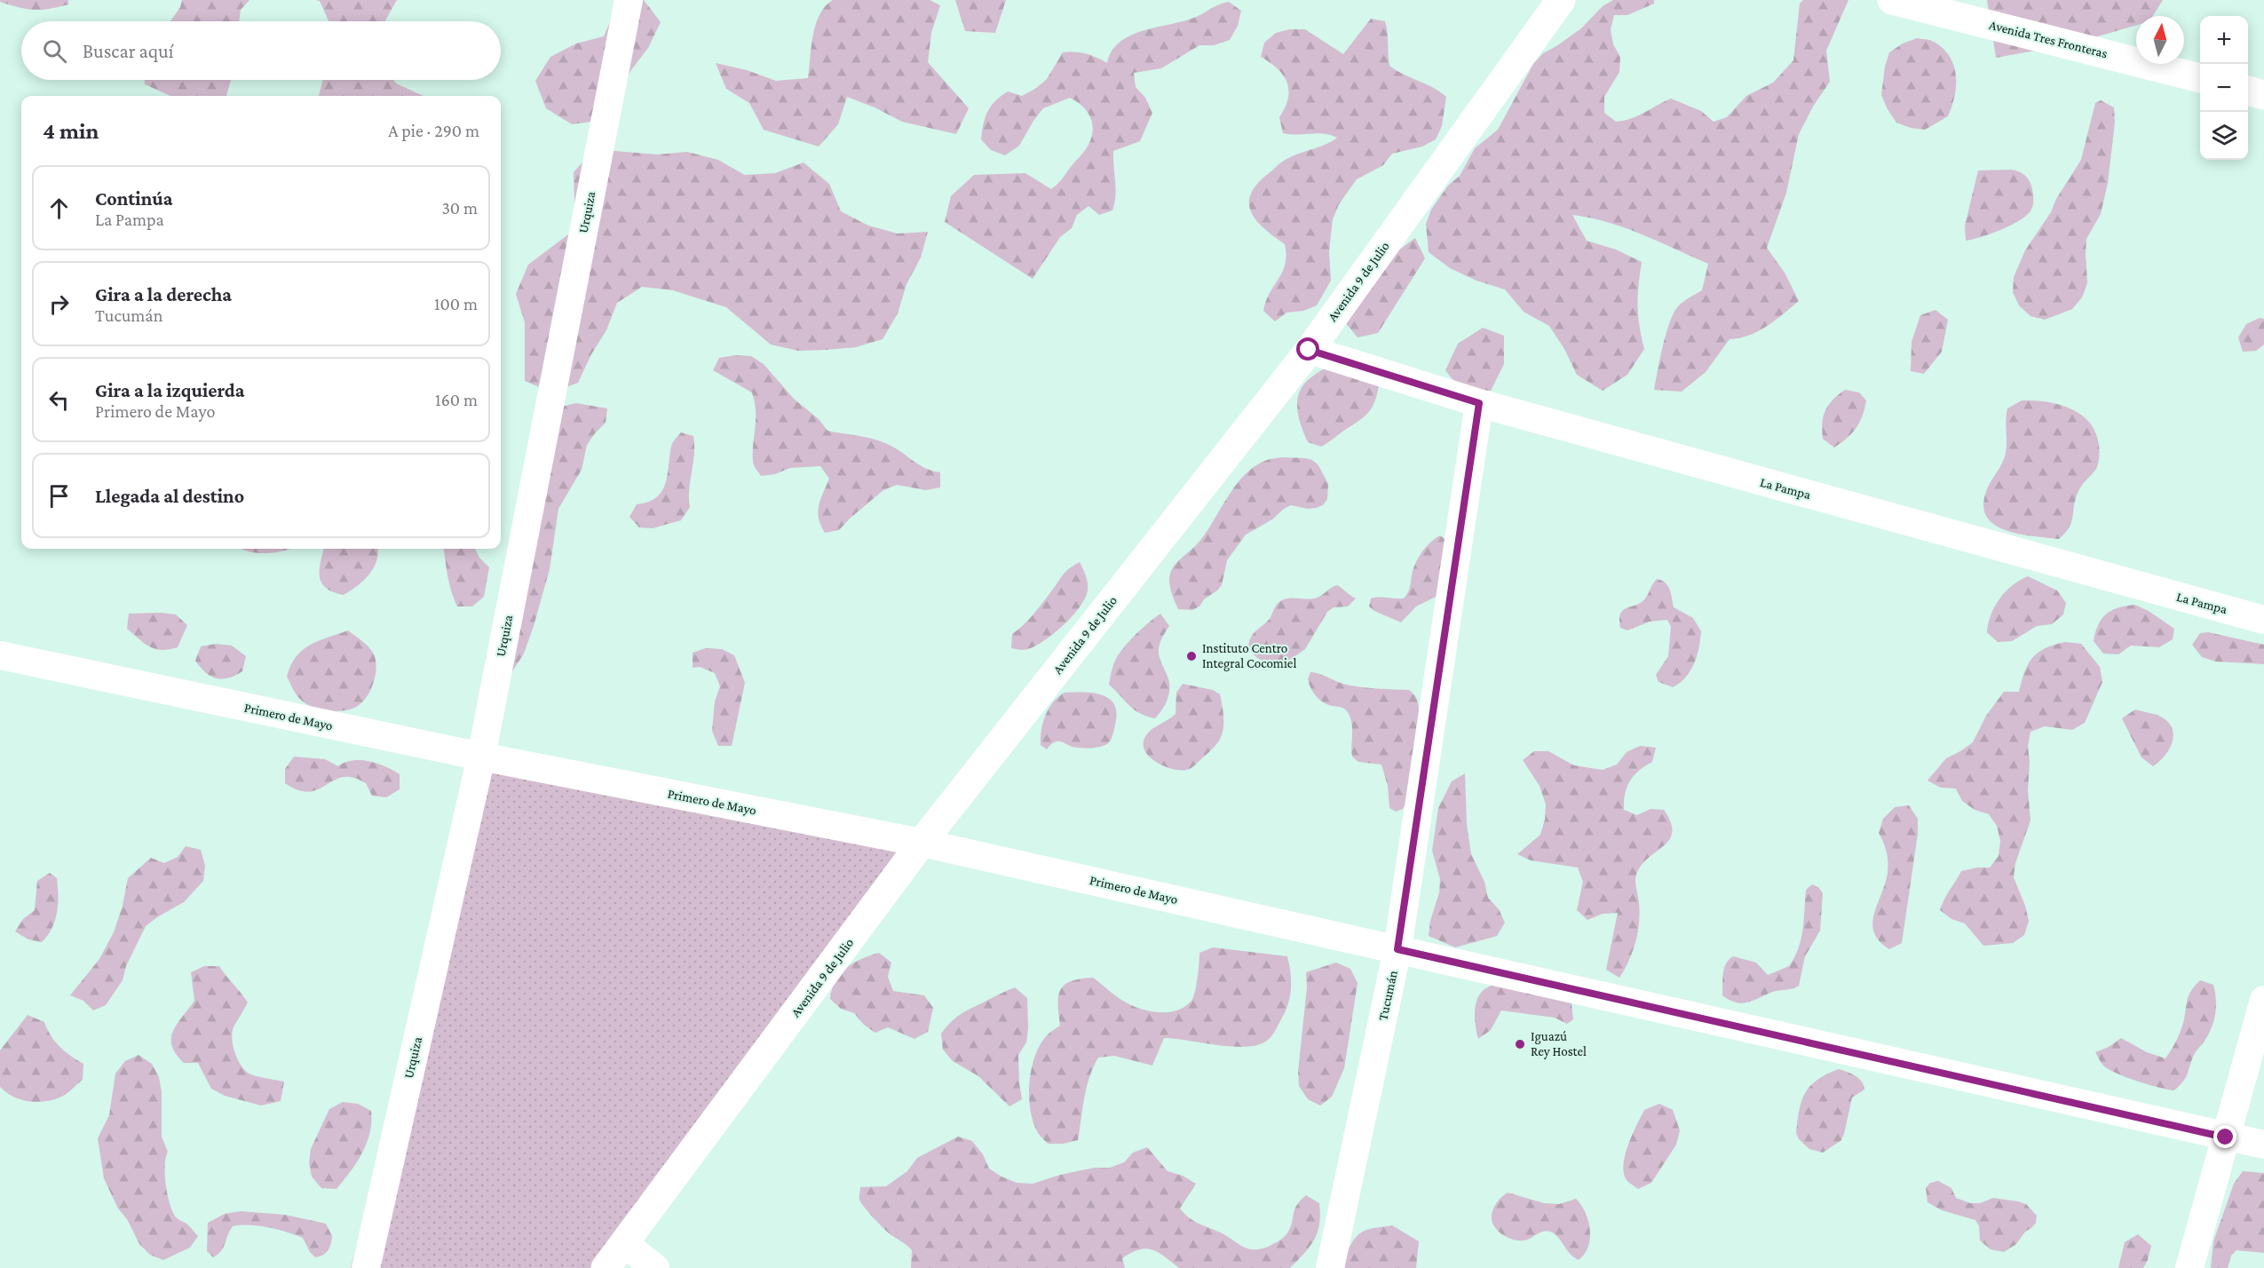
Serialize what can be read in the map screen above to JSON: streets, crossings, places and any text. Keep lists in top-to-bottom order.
{
  "streets": {
    "main road": ["Avenida Tres Fronteras", "Avenida 9 de Julio"],
    "street": [
      "Urquiza",
      "La Pampa",
      "Primero de Mayo",
      "Tucumán"
    ]
  },
  "crossings": [
    ["Urquiza", "Primero de Mayo"],
    ["Avenida 9 de Julio", "La Pampa"],
    ["Avenida 9 de Julio", "Primero de Mayo"],
    ["La Pampa", "Tucumán"],
    ["Primero de Mayo", "Tucumán"]
  ],
  "places": ["Instituto Centro Integral Cocomiel", "Iguazú Rey Hostel"],
  "north": "top",
  "page": {
    "map_buttons": ["+", "−"],
    "search": "Buscar aquí",
    "heading": ["4 min", "A pie · 290 m"],
    "list": [
      ["Continúa", "La Pampa", "30 m"],
      ["Gira a la derecha", "Tucumán", "100 m"],
      ["Gira a la izquierda", "Primero de Mayo", "160 m"],
      "Llegada al destino"
    ]
  }
}
